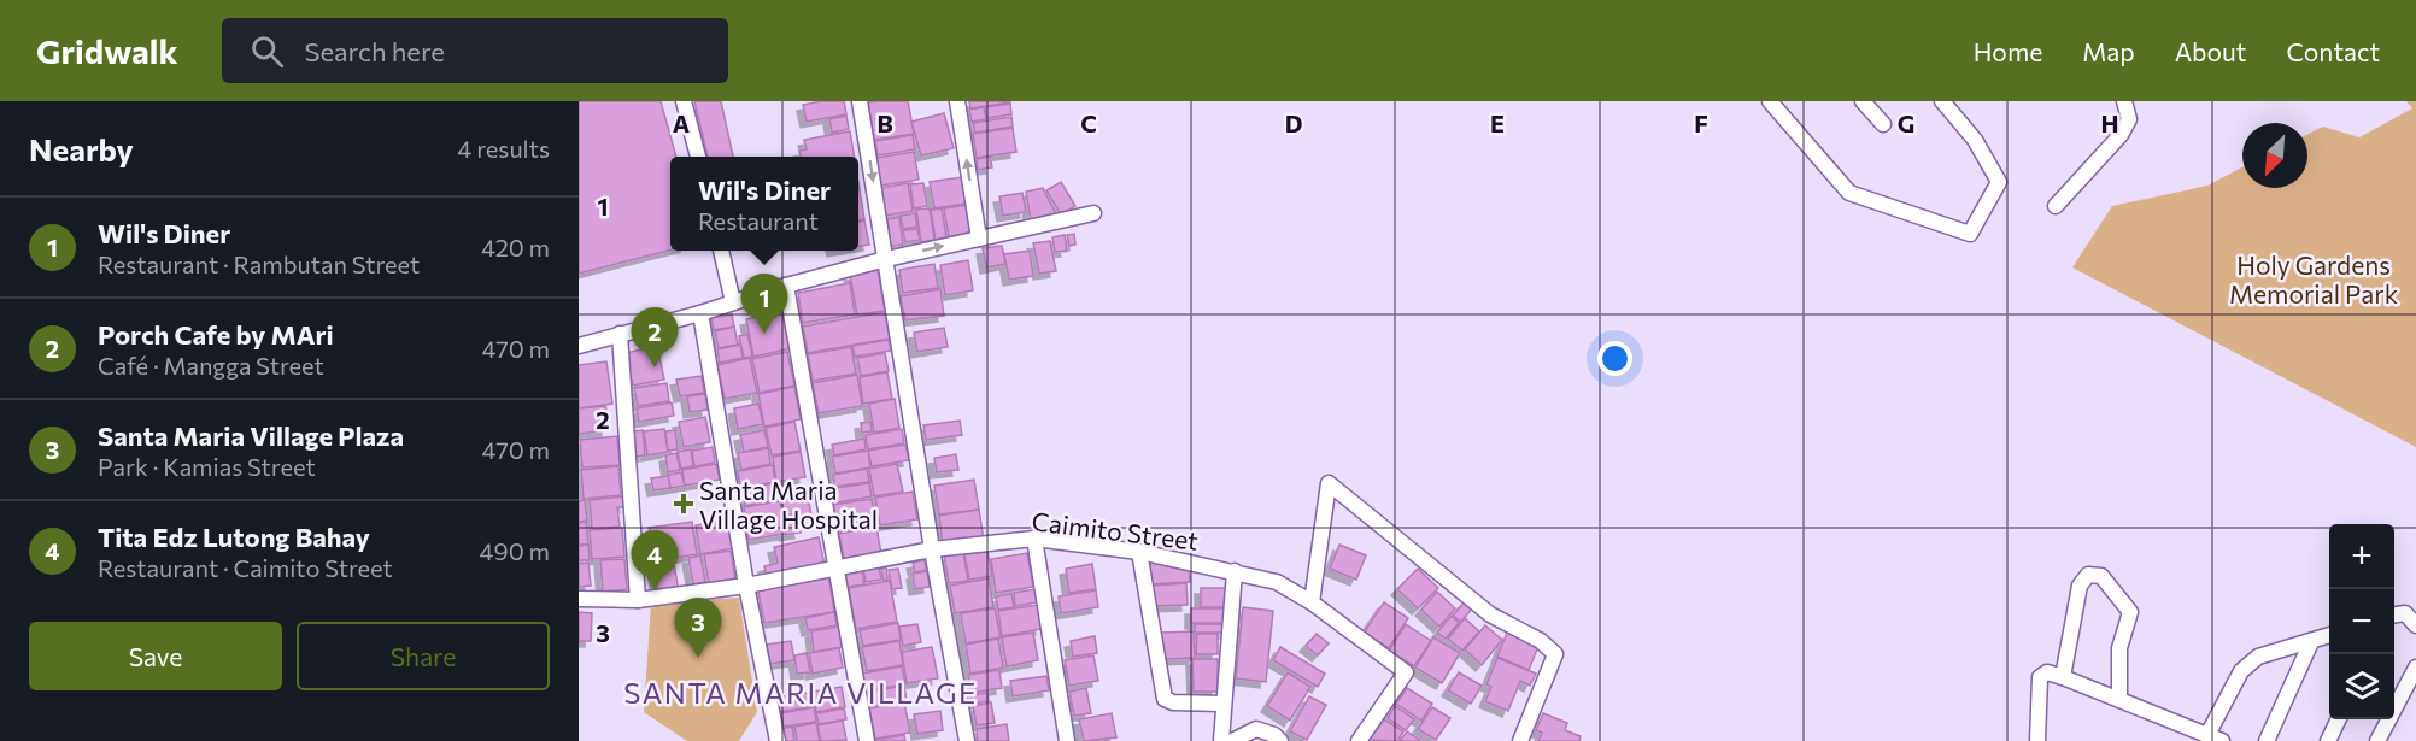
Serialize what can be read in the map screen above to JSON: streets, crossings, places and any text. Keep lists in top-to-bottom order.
{
  "streets": {
    "street": ["Caimito Street"]
  },
  "districts": ["SANTA MARIA VILLAGE"],
  "parks": ["Holy Gardens Memorial Park"],
  "places": {
    "health": ["Santa Maria Village Hospital"]
  },
  "north": "bottom left",
  "page": {
    "header": "Gridwalk",
    "search": "Search here",
    "nav": [
      "Home",
      "Map",
      "About",
      "Contact"
    ],
    "heading": ["Nearby", "4 results"],
    "popup": ["Wil's Diner", "Restaurant"],
    "list": [
      {
        "mark": "1",
        "name": "Wil's Diner",
        "note": "Restaurant · Rambutan Street",
        "value": "420 m"
      },
      {
        "mark": "2",
        "name": "Porch Cafe by MAri",
        "note": "Café · Mangga Street",
        "value": "470 m"
      },
      {
        "mark": "3",
        "name": "Santa Maria Village Plaza",
        "note": "Park · Kamias Street",
        "value": "470 m"
      },
      {
        "mark": "4",
        "name": "Tita Edz Lutong Bahay",
        "note": "Restaurant · Caimito Street",
        "value": "490 m"
      }
    ],
    "pins": [
      "1",
      "2",
      "4",
      "3"
    ],
    "map_buttons": ["+", "−"],
    "buttons": ["Save", "Share"]
  },
  "grid": {
    "columns": [
      "A",
      "B",
      "C",
      "D",
      "E",
      "F",
      "G",
      "H"
    ],
    "rows": ["1", "2", "3"]
  }
}
